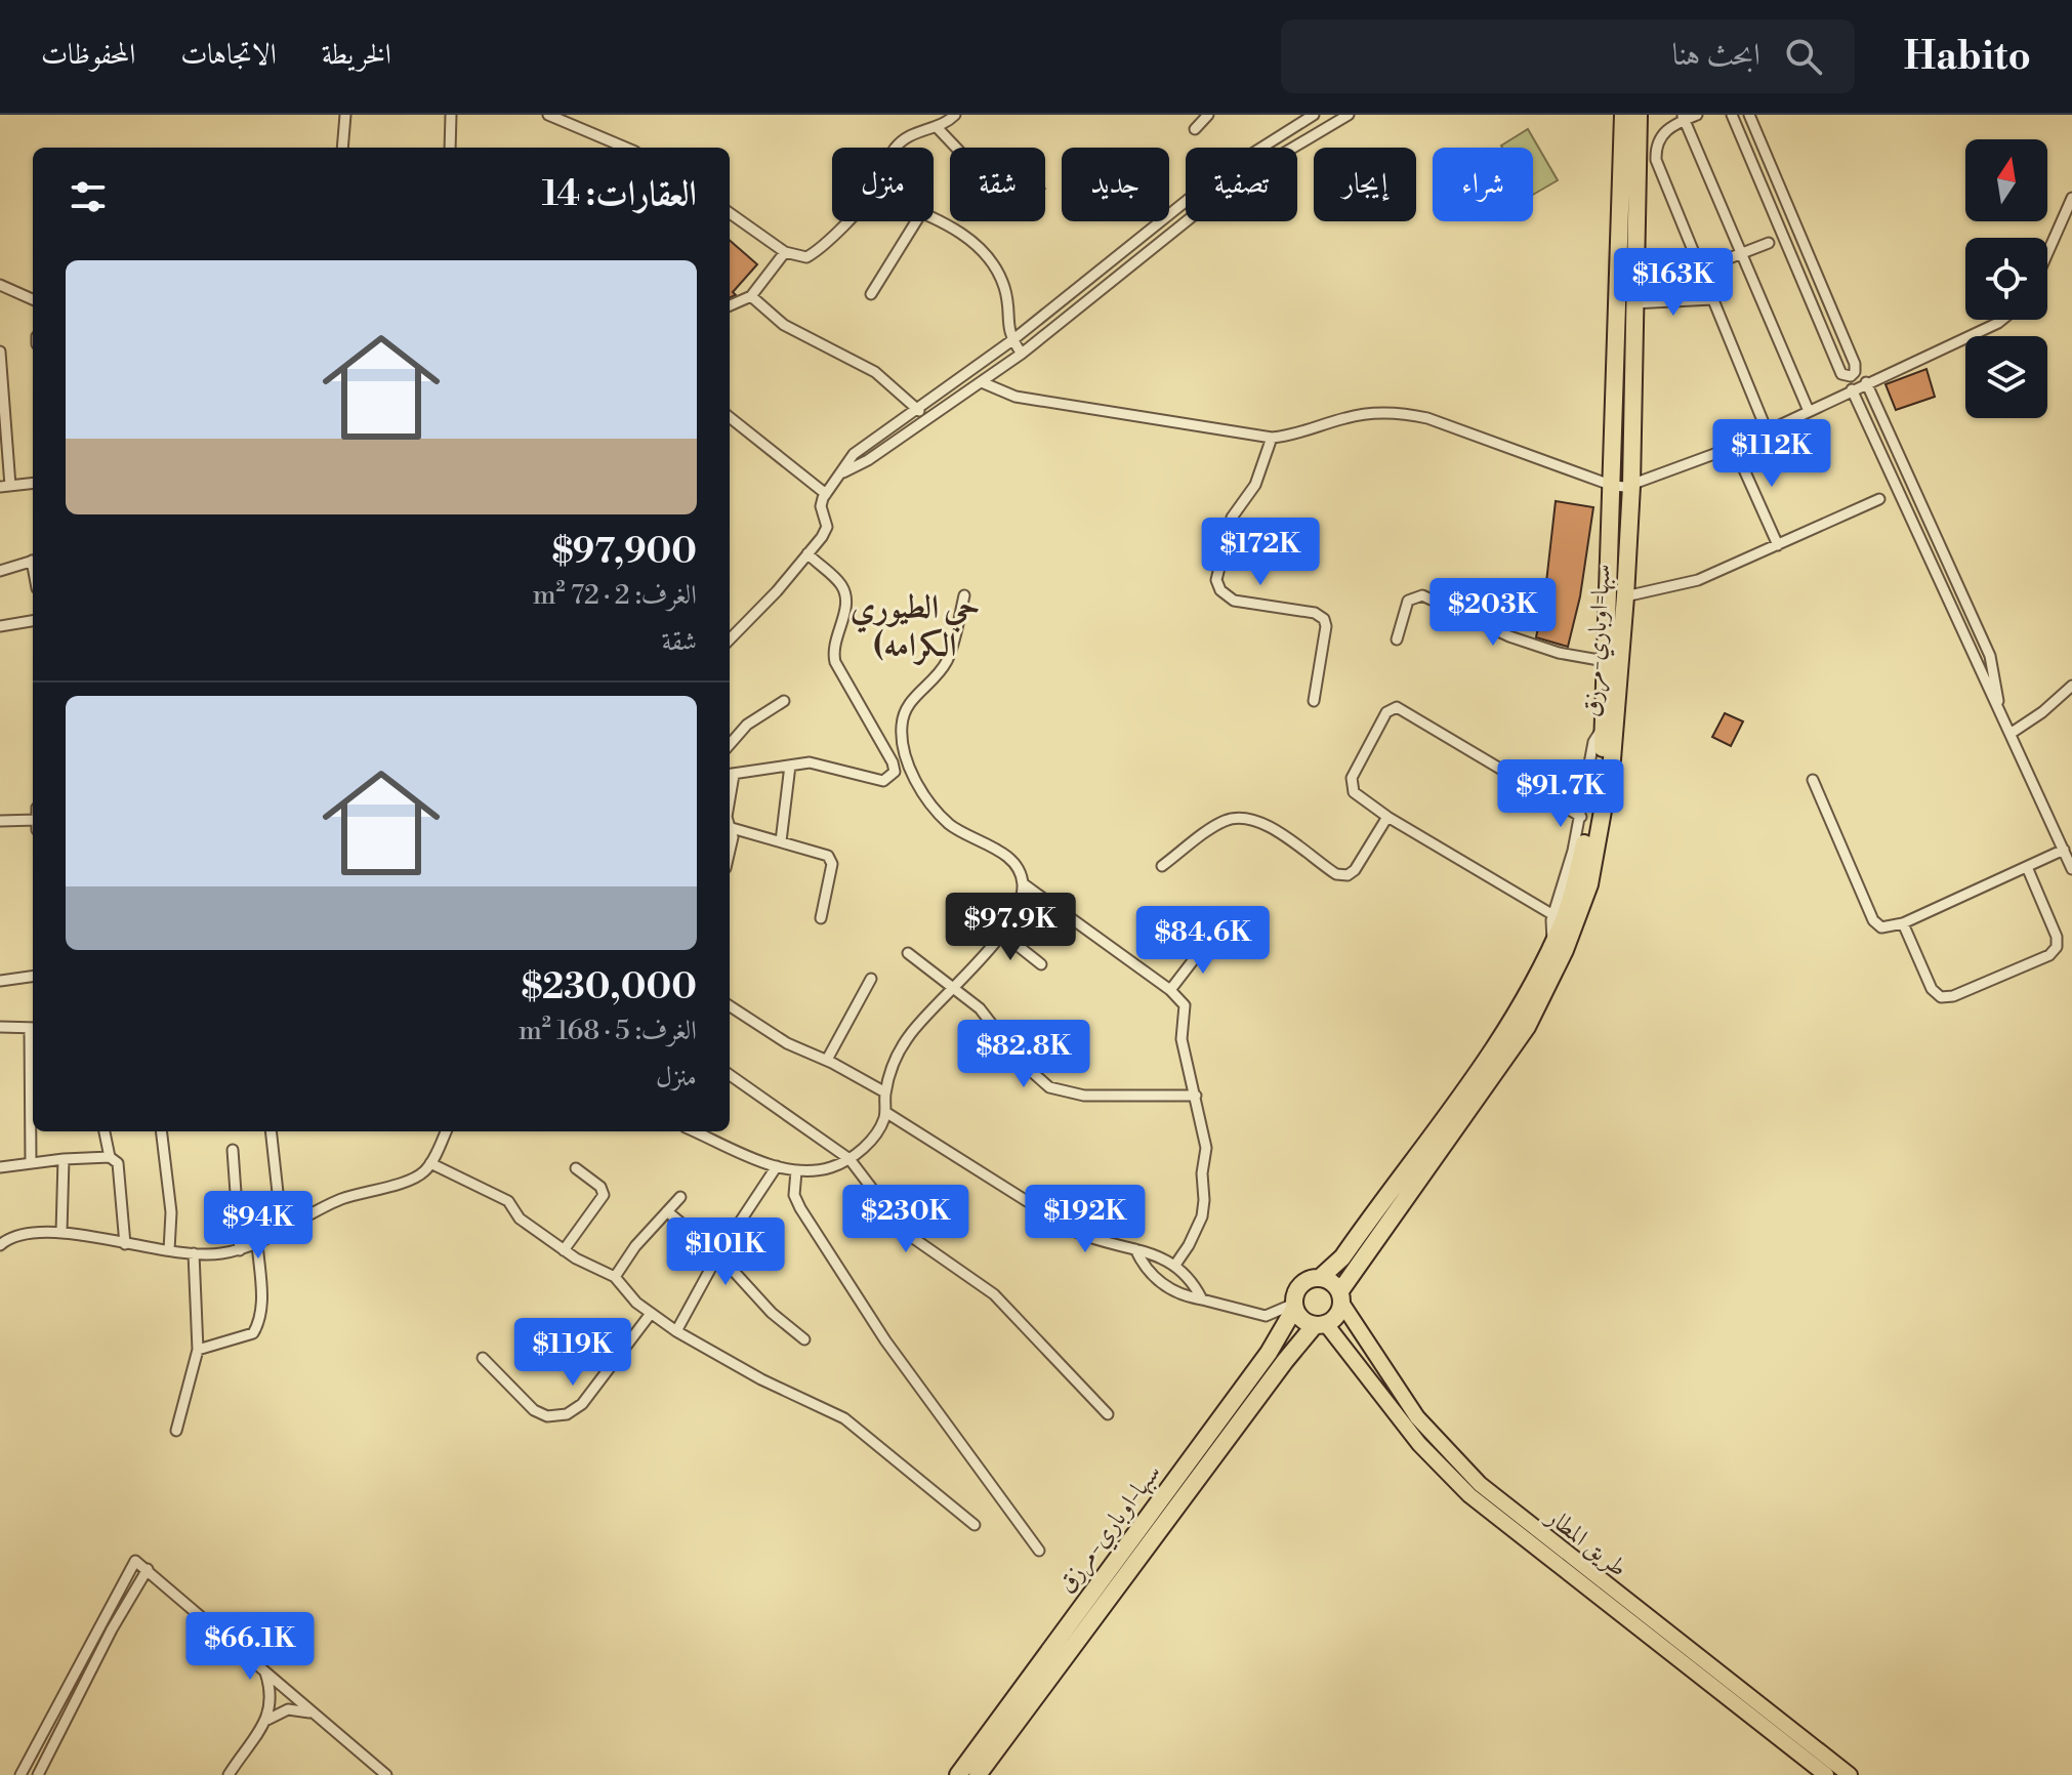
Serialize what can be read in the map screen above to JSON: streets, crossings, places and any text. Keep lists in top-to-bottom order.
{
  "streets": {
    "highway": ["سبها-اوباري-مرزق"],
    "main road": ["طريق المطار"]
  },
  "crossings": [
    ["سبها-اوباري-مرزق", "طريق المطار"]
  ],
  "districts": ["حي الطيوري (الكرامه"],
  "north": "top",
  "page": {
    "header": "Habito",
    "search": "ابحث هنا",
    "nav": ["الخريطة", "الاتجاهات", "المحفوظات"],
    "chip": [
      "شراء",
      "إيجار",
      "تصفية",
      "جديد",
      "شقة",
      "منزل"
    ],
    "heading": "العقارات: 14",
    "list": [
      {
        "name": "$97,900",
        "note": "الغرف: 2 · 72 m² · شقة"
      },
      {
        "name": "$230,000",
        "note": "الغرف: 5 · 168 m² · منزل"
      }
    ],
    "price": [
      "$163K",
      "$112K",
      "$172K",
      "$203K",
      "$91.7K",
      "$97.9K",
      "$84.6K",
      "$82.8K",
      "$230K",
      "$192K",
      "$94K",
      "$101K",
      "$119K",
      "$66.1K"
    ]
  }
}
